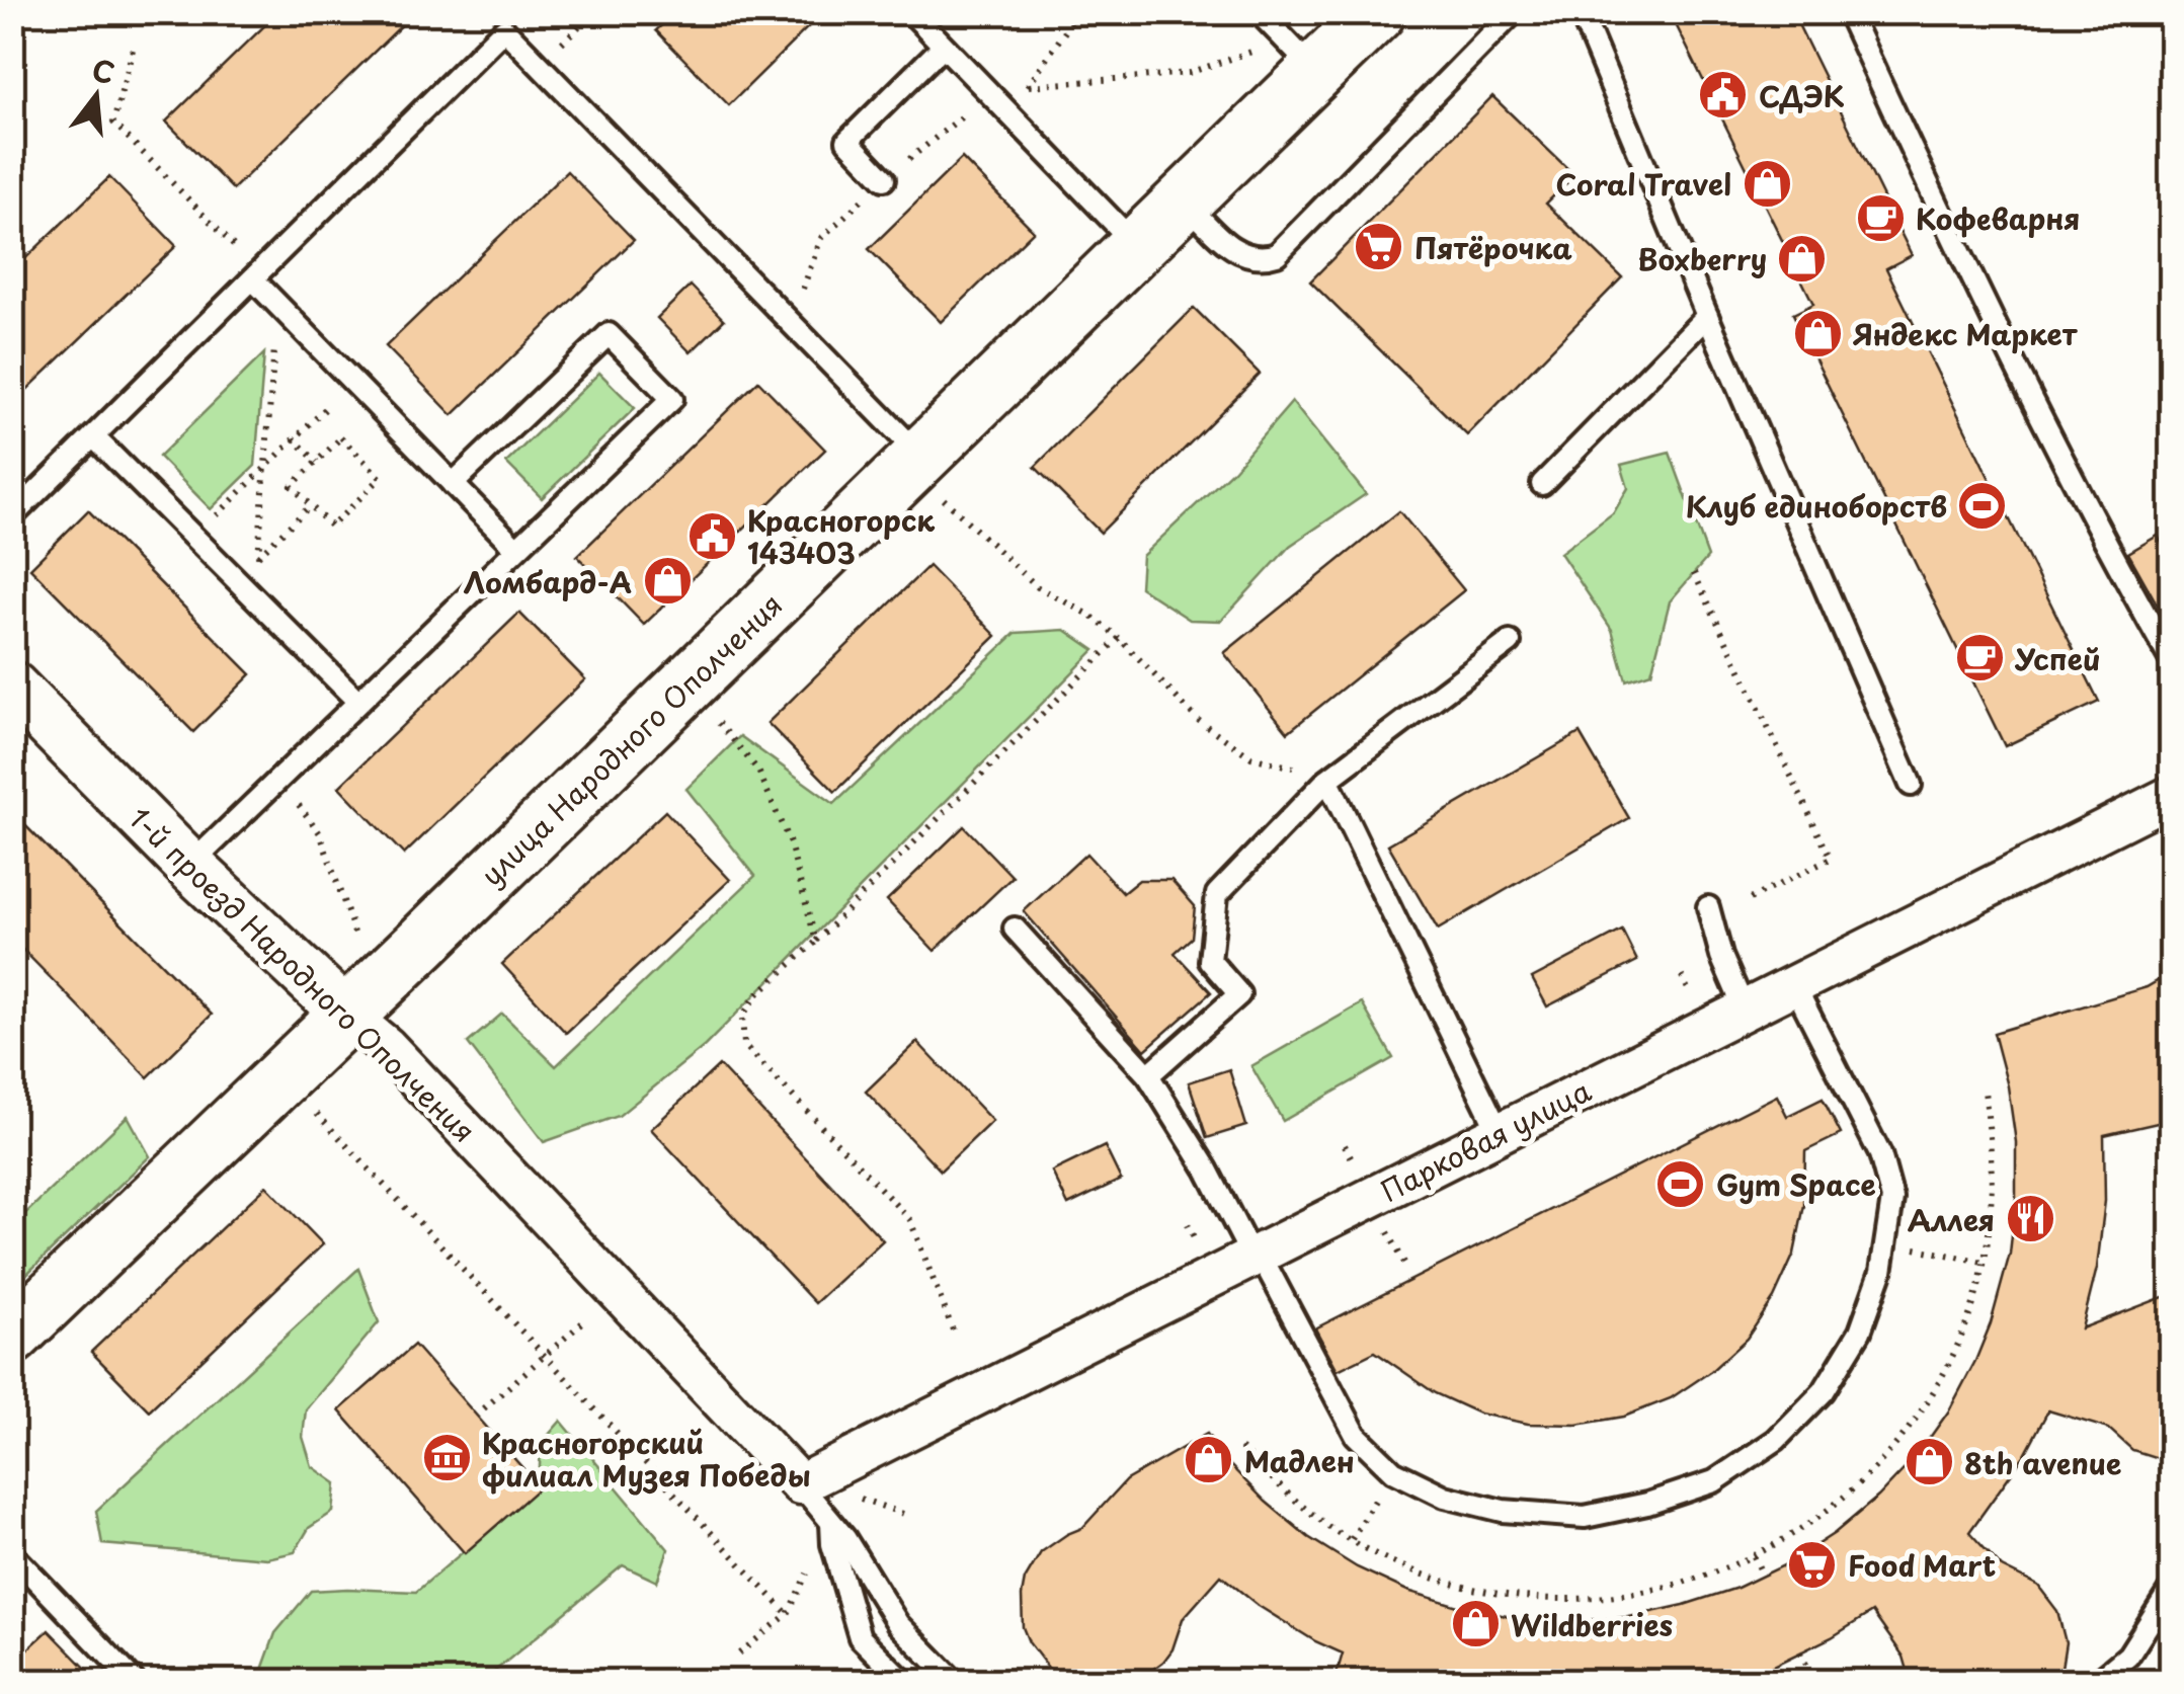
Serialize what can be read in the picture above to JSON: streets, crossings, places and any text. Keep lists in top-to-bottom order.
{
  "streets": {
    "main road": ["улица Народного Ополчения"],
    "street": ["1-й проезд Народного Ополчения", "Парковая улица"]
  },
  "crossings": [
    ["улица Народного Ополчения", "1-й проезд Народного Ополчения"],
    ["1-й проезд Народного Ополчения", "Парковая улица"]
  ],
  "places": {
    "public building": ["СДЭК", "Красногорск 143403"],
    "shop": [
      "Coral Travel",
      "Boxberry",
      "Яндекс Маркет",
      "Ломбард-А",
      "Мадлен",
      "8th avenue",
      "Wildberries"
    ],
    "cafe": ["Кофеварня", "Успей"],
    "supermarket": ["Пятёрочка", "Food Mart"],
    "sports": ["Клуб единоборств", "Gym Space"],
    "restaurant": ["Аллея"],
    "museum": ["Красногорский филиал Музея Победы"]
  },
  "north": "top"
}
